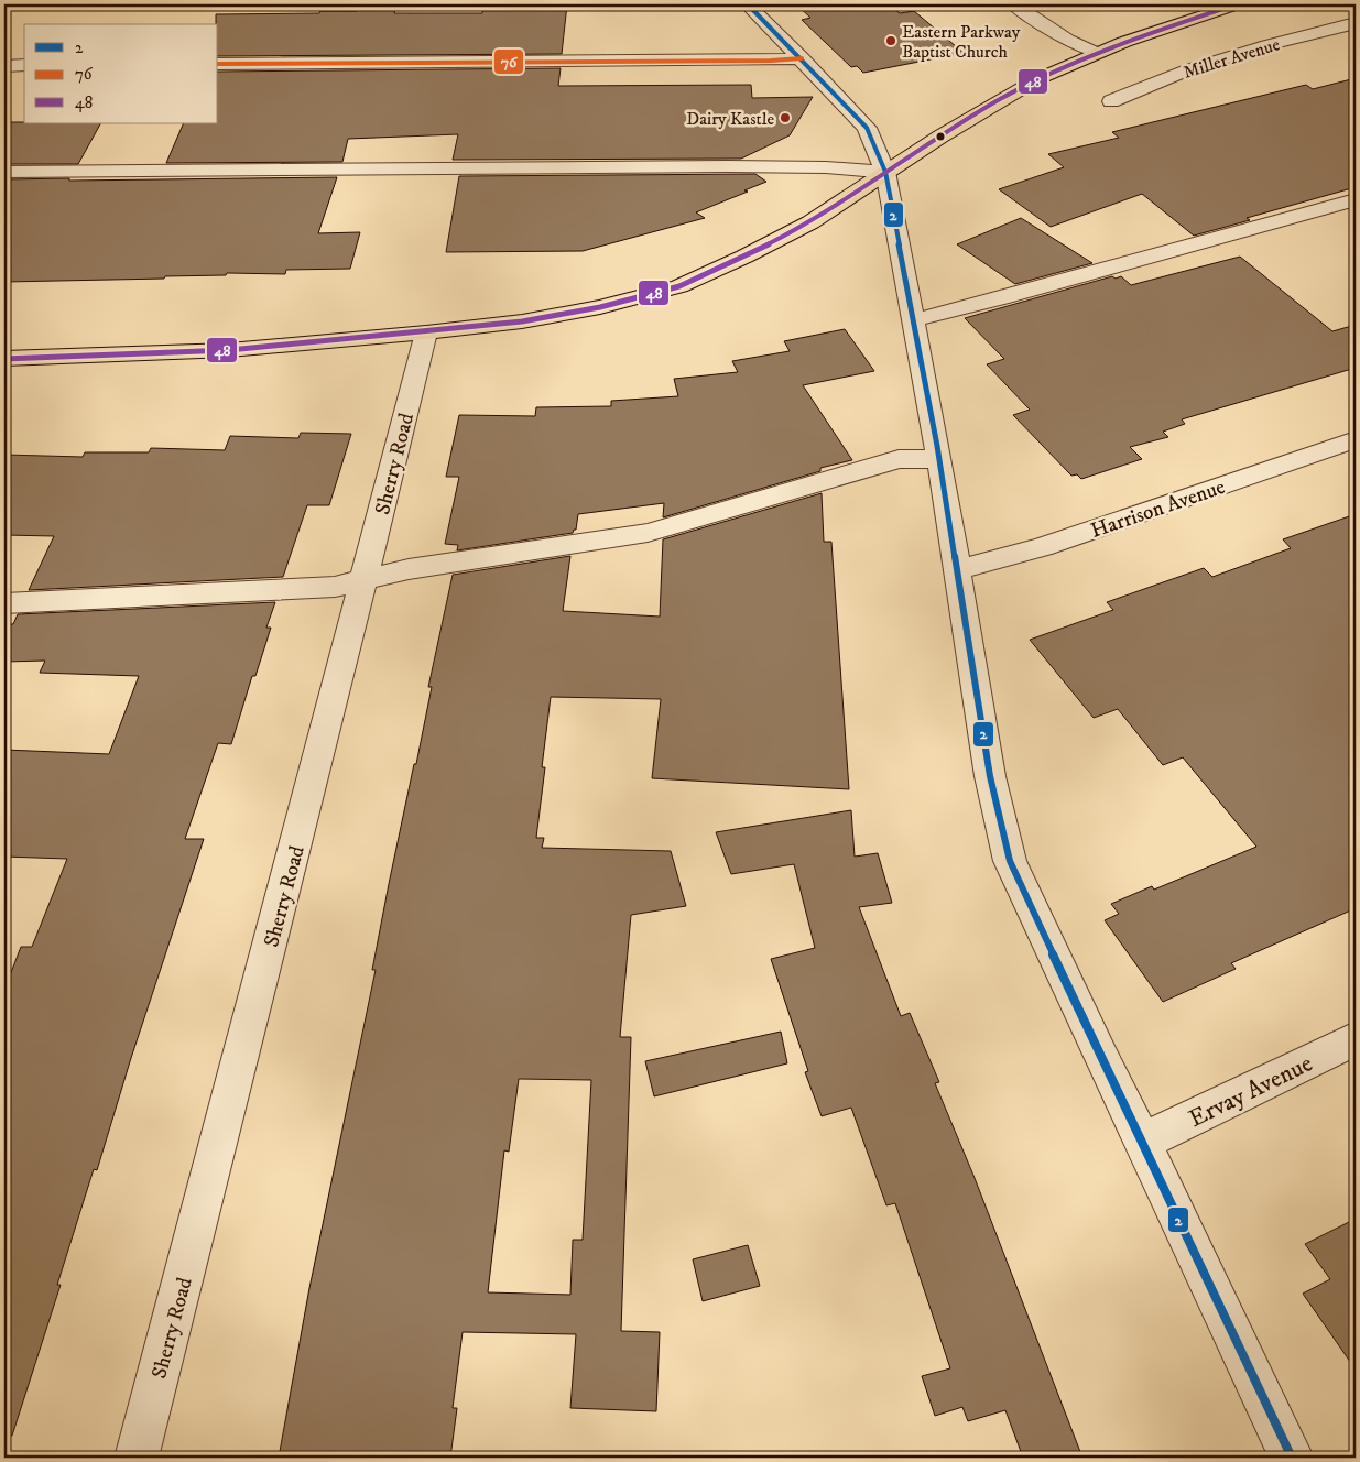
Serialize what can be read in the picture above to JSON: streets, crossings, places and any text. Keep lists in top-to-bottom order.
{
  "streets": {
    "street": [
      "Miller Avenue",
      "Sherry Road",
      "Harrison Avenue",
      "Ervay Avenue"
    ]
  },
  "places": ["Eastern Parkway Baptist Church", "Dairy Kastle"],
  "lines": ["transit line 2", "transit line 48", "transit line 76"],
  "legend": ["2", "76", "48"]
}
